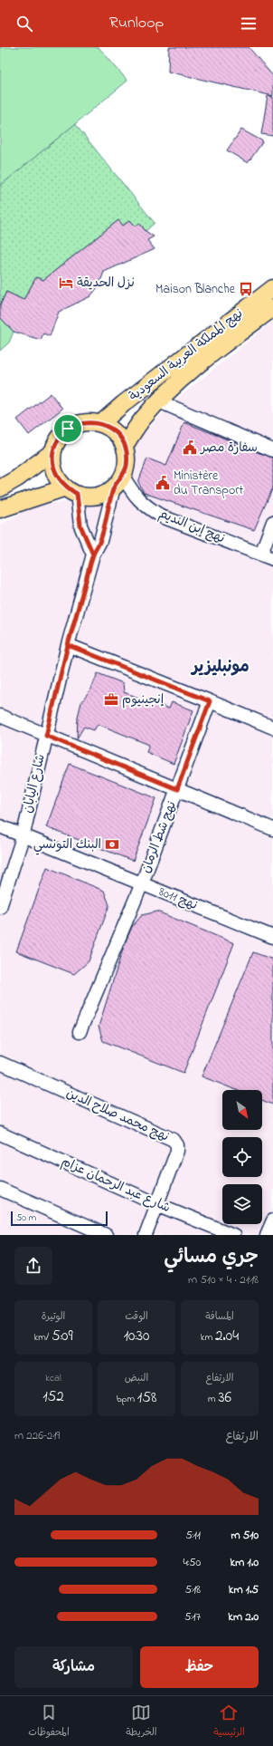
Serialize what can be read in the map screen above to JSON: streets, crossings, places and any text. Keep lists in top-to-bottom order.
{
  "streets": {
    "main road": ["نهج المملكة العربية السعودية"],
    "street": [
      "نهج إبن النديم",
      "شارع اليابان",
      "نهج شط الرمان",
      "نهج 8011",
      "نهج محمد صلاح الدين",
      "شارع عبد الرحمان عزام"
    ]
  },
  "crossings": [
    ["نهج المملكة العربية السعودية", "نهج إبن النديم"],
    ["نهج المملكة العربية السعودية", "شارع اليابان"],
    ["نهج إبن النديم", "شارع اليابان"],
    ["شارع اليابان", "نهج 8011"],
    ["نهج شط الرمان", "نهج 8011"],
    ["نهج محمد صلاح الدين", "شارع عبد الرحمان عزام"]
  ],
  "districts": ["مونبليزير"],
  "places": {
    "hotel": ["نزل الحديقة"],
    "bus stop": ["Maison Blanche"],
    "public building": ["سفارة مصر", "Ministère du Transport"],
    "office": ["إنجينيوم"],
    "bank": ["البنك التونسي"]
  },
  "scale_bar": "50 m",
  "north": "bottom right",
  "page": {
    "header": "Runloop",
    "scale": "50 m",
    "heading": ["جري مسائي", "21:18 · 4 × 510 m"],
    "stats": [
      ["المسافة", "2.04 km"],
      ["الوقت", "10:30"],
      ["الوتيرة", "5:09 /km"],
      ["الارتفاع", "36 m"],
      ["النبض", "158 bpm"],
      ["kcal", "152"]
    ],
    "chart": ["الارتفاع", "219–226 m"],
    "list": [
      {
        "name": "510 m",
        "note": "5:11"
      },
      {
        "name": "1.0 km",
        "note": "4:50"
      },
      {
        "name": "1.5 km",
        "note": "5:18"
      },
      {
        "name": "2.0 km",
        "note": "5:17"
      }
    ],
    "buttons": ["حفظ", "مشاركة"],
    "tabs": ["الرئيسية", "الخريطة", "المحفوظات"]
  }
}
